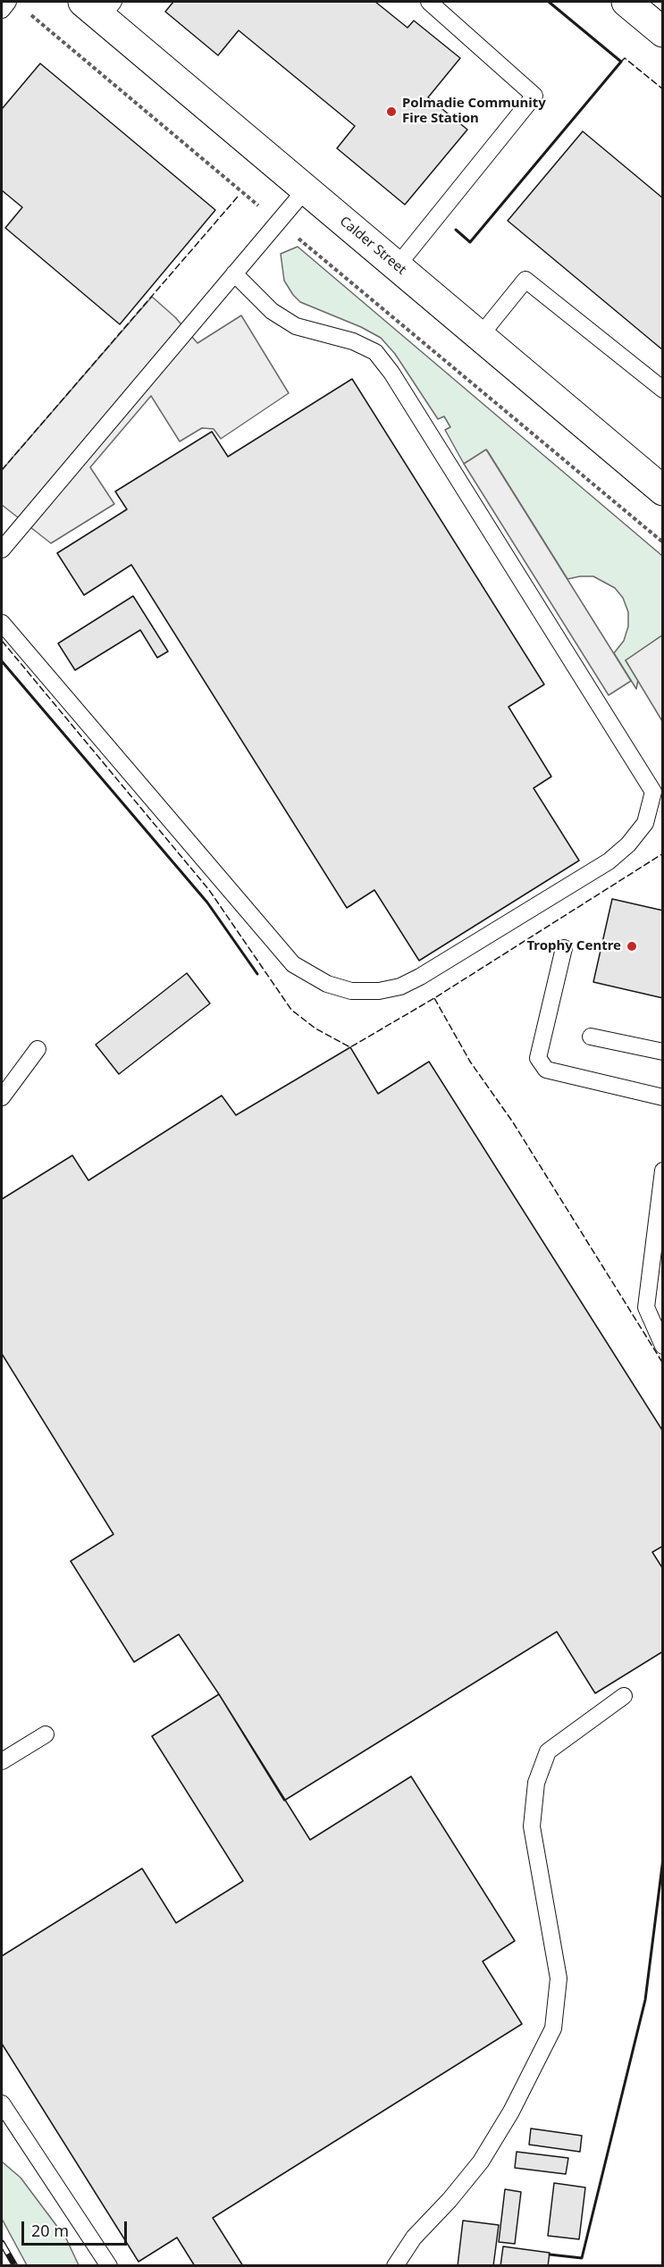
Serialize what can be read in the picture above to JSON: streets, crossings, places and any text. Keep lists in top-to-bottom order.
{
  "streets": {
    "main road": ["Calder Street"]
  },
  "places": ["Polmadie Community Fire Station", "Trophy Centre"],
  "scale_bar": "20 m"
}
